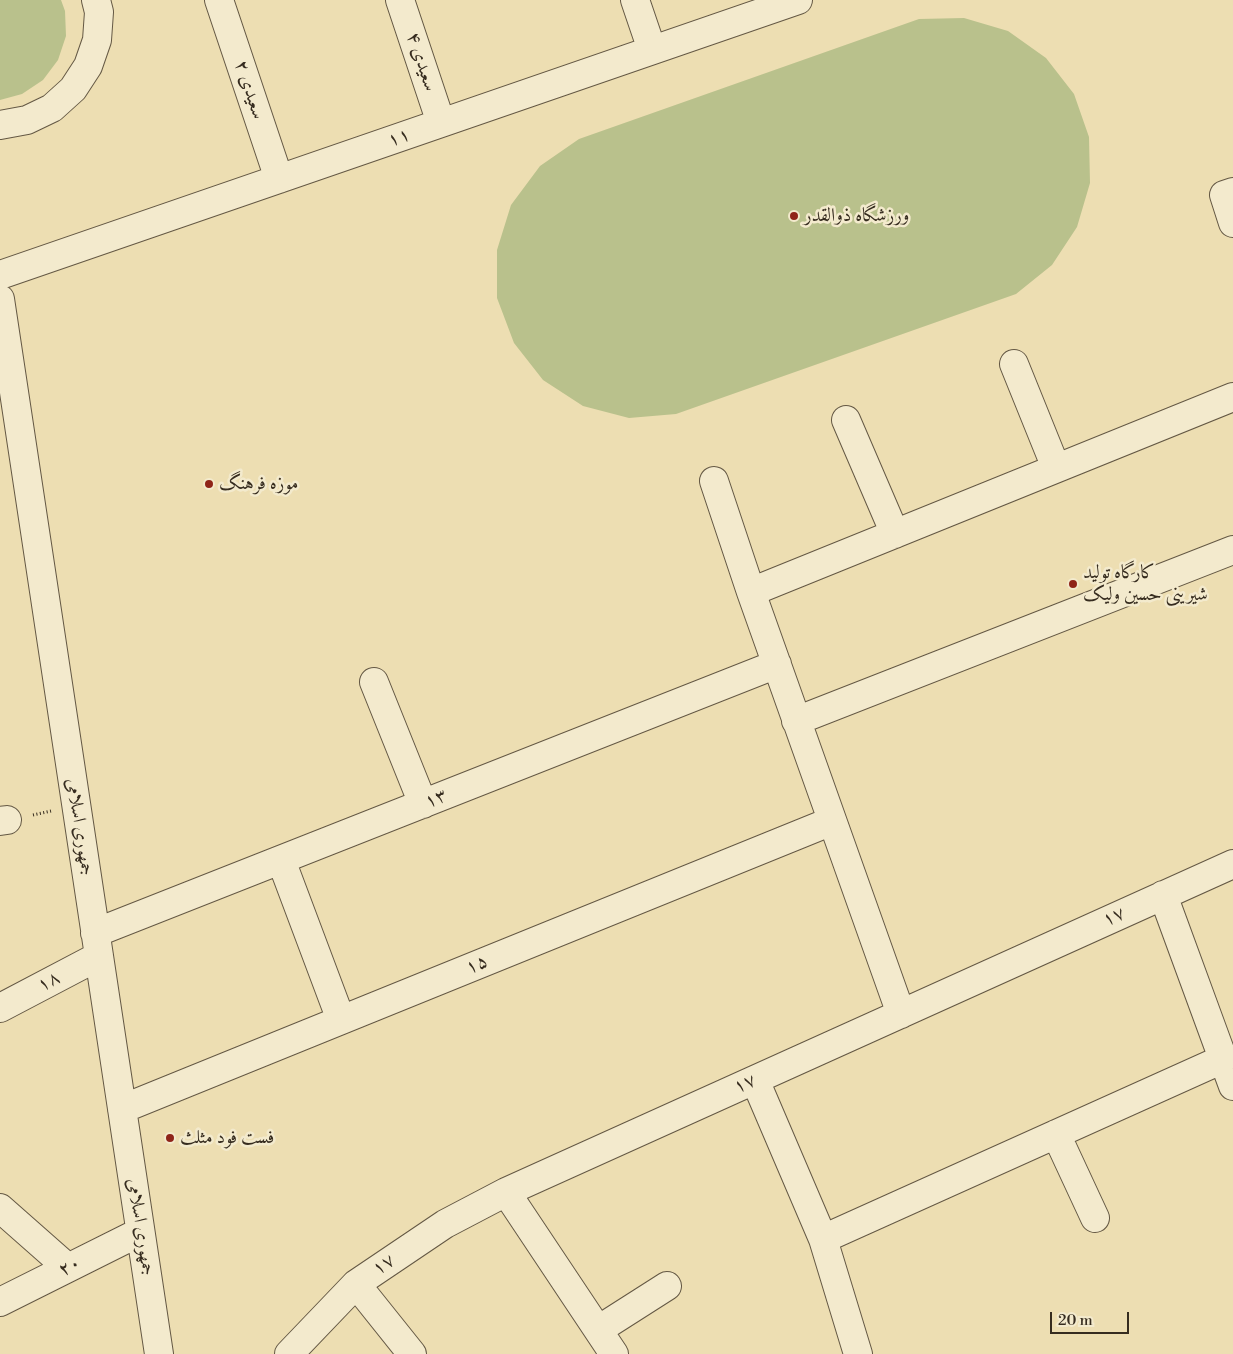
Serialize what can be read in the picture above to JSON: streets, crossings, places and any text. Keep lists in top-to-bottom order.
{
  "streets": {
    "street": [
      "سعیدی ۴",
      "سعیدی ۲",
      "۱۱",
      "۱۳",
      "جمهوری اسلامی",
      "۱۷",
      "۱۵",
      "۱۸",
      "۲۰"
    ]
  },
  "crossings": [
    ["سعیدی ۴", "۱۱"],
    ["سعیدی ۲", "۱۱"],
    ["۱۳", "جمهوری اسلامی"],
    ["۱۳", "۱۸"],
    ["جمهوری اسلامی", "۱۵"],
    ["جمهوری اسلامی", "۱۸"],
    ["جمهوری اسلامی", "۲۰"]
  ],
  "places": [
    "ورزشگاه ذوالقدر",
    "موزه فرهنگ",
    "کارگاه تولید شیرینی حسین ولیک",
    "فست فود مثلث"
  ],
  "scale_bar": "20 m"
}
